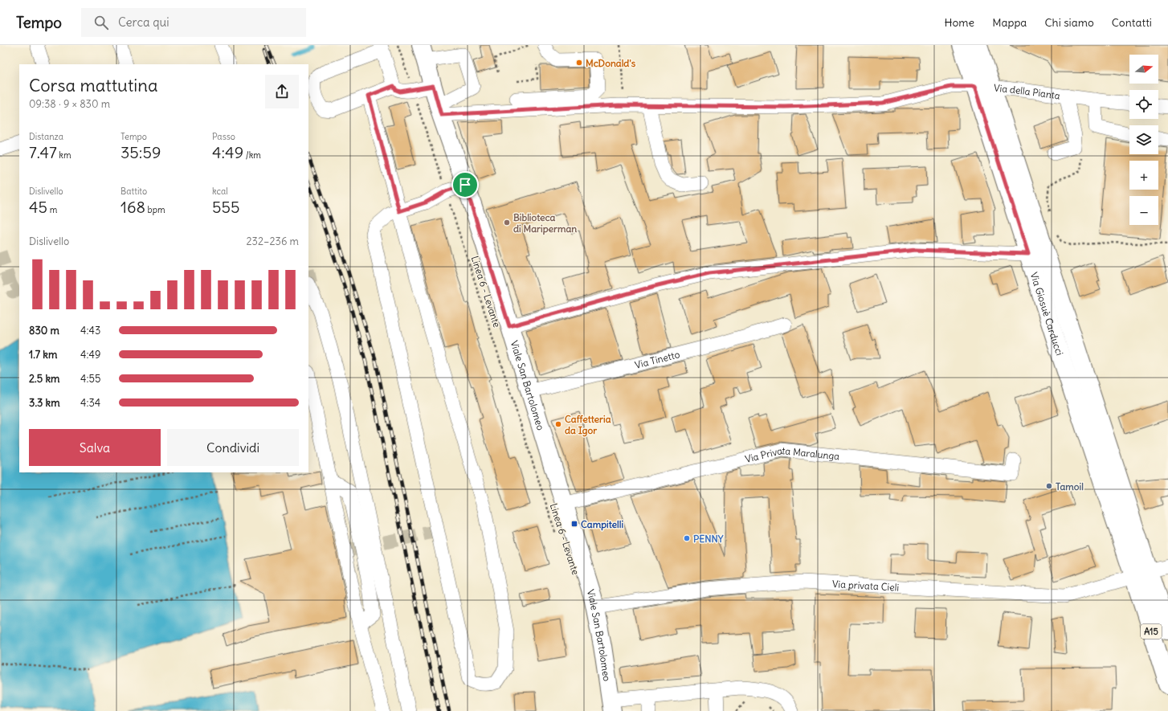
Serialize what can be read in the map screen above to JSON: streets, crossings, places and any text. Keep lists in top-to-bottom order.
{
  "streets": {
    "main road": ["Via Giosuè Carducci", "Viale San Bartolomeo", "A15"],
    "street": [
      "Via della Pianta",
      "Via Tinetto",
      "Via Privata Maralunga",
      "Via privata Cieli"
    ],
    "path": ["Linea 6 - Levante"]
  },
  "crossings": [
    ["Via della Pianta", "Via Giosuè Carducci"],
    ["Via della Pianta", "Viale San Bartolomeo"],
    ["Via Giosuè Carducci", "Via privata Cieli"],
    ["Via Giosuè Carducci", "A15"],
    ["Via Tinetto", "Viale San Bartolomeo"],
    ["Viale San Bartolomeo", "Via Privata Maralunga"],
    ["Viale San Bartolomeo", "Via privata Cieli"],
    ["Via privata Cieli", "A15"]
  ],
  "places": {
    "other": [
      "McDonald's",
      "Biblioteca di Mariperman",
      "Caffetteria da Igor",
      "Tamoil",
      "PENNY"
    ],
    "transit": ["Campitelli"]
  },
  "north": "right",
  "page": {
    "header": "Tempo",
    "search": "Cerca qui",
    "nav": [
      "Home",
      "Mappa",
      "Chi siamo",
      "Contatti"
    ],
    "map_buttons": ["+", "−"],
    "heading": ["Corsa mattutina", "09:38 · 9 × 830 m"],
    "stats": [
      ["Distanza", "7.47 km"],
      ["Tempo", "35:59"],
      ["Passo", "4:49 /km"],
      ["Dislivello", "45 m"],
      ["Battito", "168 bpm"],
      ["kcal", "555"]
    ],
    "chart": ["Dislivello", "232–236 m"],
    "list": [
      {
        "name": "830 m",
        "note": "4:43"
      },
      {
        "name": "1.7 km",
        "note": "4:49"
      },
      {
        "name": "2.5 km",
        "note": "4:55"
      },
      {
        "name": "3.3 km",
        "note": "4:34"
      }
    ],
    "buttons": ["Salva", "Condividi"]
  }
}
